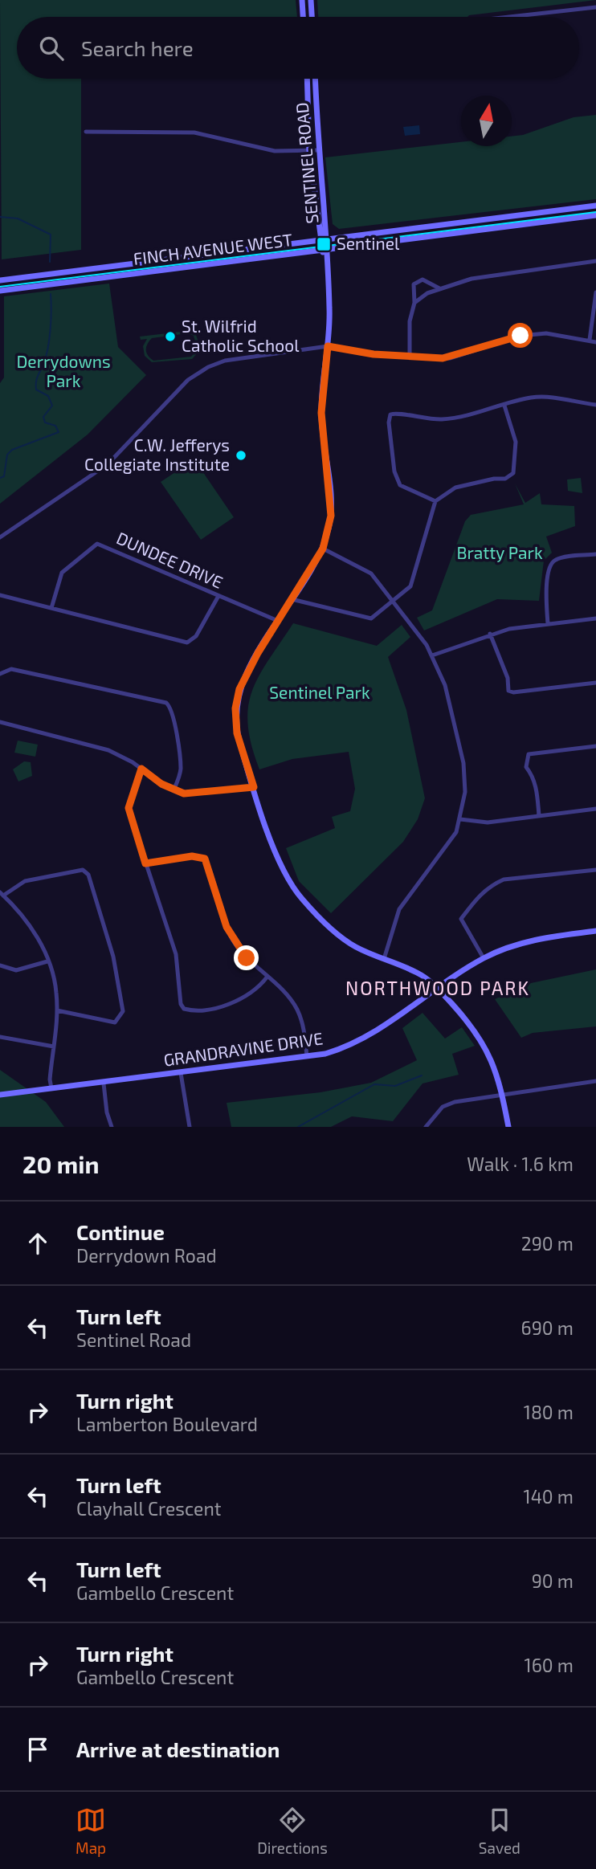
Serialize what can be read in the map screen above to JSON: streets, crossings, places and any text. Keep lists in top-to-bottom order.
{
  "streets": {
    "street": [
      "SENTINEL ROAD",
      "FINCH AVENUE WEST",
      "DUNDEE DRIVE",
      "GRANDRAVINE DRIVE"
    ]
  },
  "crossings": [
    ["SENTINEL ROAD", "FINCH AVENUE WEST"],
    ["SENTINEL ROAD", "DUNDEE DRIVE"],
    ["SENTINEL ROAD", "GRANDRAVINE DRIVE"]
  ],
  "districts": ["NORTHWOOD PARK"],
  "parks": ["Derrydowns Park", "Bratty Park", "Sentinel Park"],
  "places": {
    "transit": ["Sentinel"],
    "other": ["St. Wilfrid Catholic School", "C.W. Jefferys Collegiate Institute"]
  },
  "north": "top",
  "page": {
    "search": "Search here",
    "heading": ["20 min", "Walk · 1.6 km"],
    "list": [
      ["Continue", "Derrydown Road", "290 m"],
      ["Turn left", "Sentinel Road", "690 m"],
      ["Turn right", "Lamberton Boulevard", "180 m"],
      ["Turn left", "Clayhall Crescent", "140 m"],
      ["Turn left", "Gambello Crescent", "90 m"],
      ["Turn right", "Gambello Crescent", "160 m"],
      "Arrive at destination"
    ],
    "nav": ["Map", "Directions", "Saved"]
  }
}
